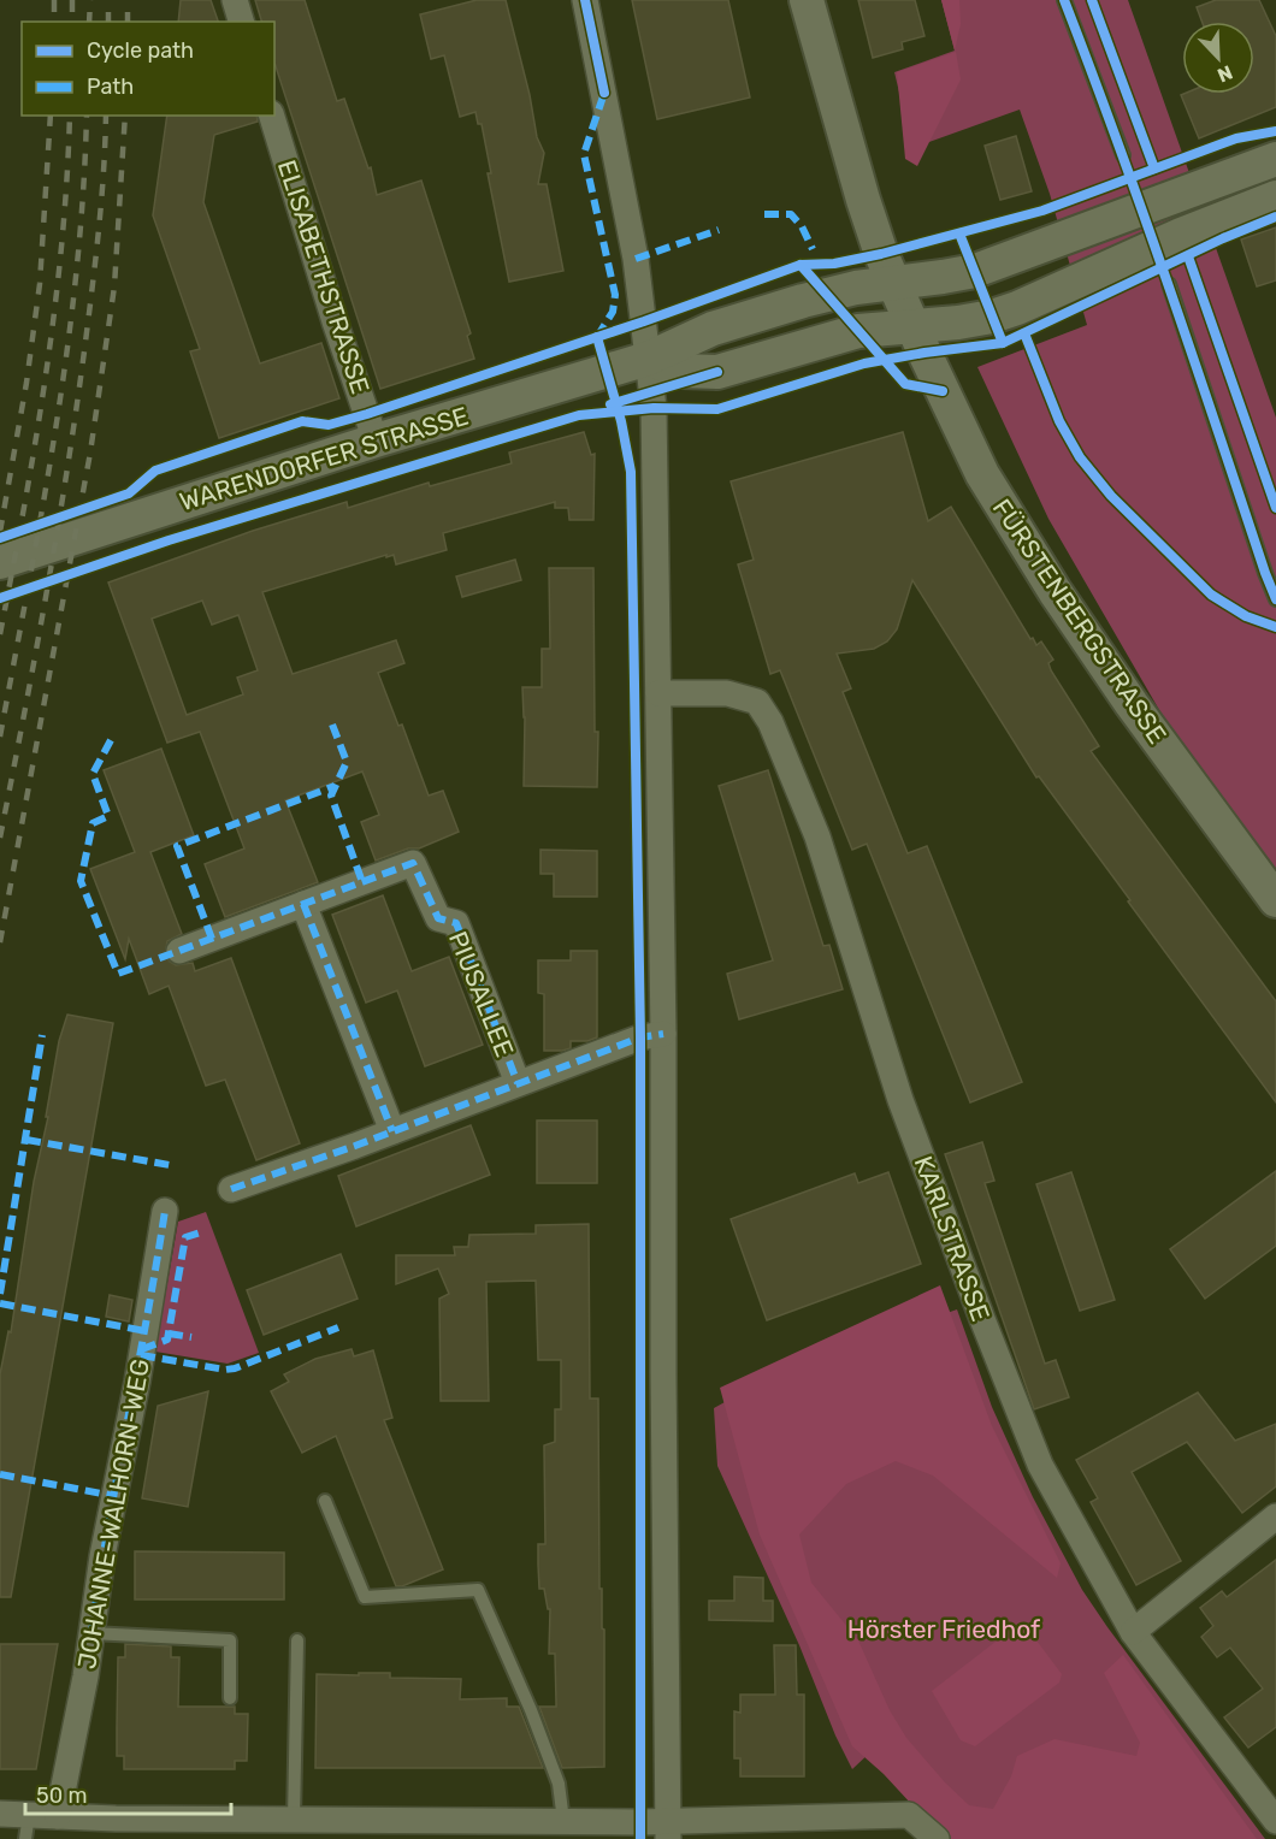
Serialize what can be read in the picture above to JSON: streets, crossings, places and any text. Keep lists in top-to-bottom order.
{
  "streets": {
    "main road": ["WARENDORFER STRASSE", "FÜRSTENBERGSTRASSE"],
    "street": [
      "ELISABETHSTRASSE",
      "PIUSALLEE",
      "KARLSTRASSE",
      "JOHANNE-WALHORN-WEG"
    ]
  },
  "crossings": [
    ["ELISABETHSTRASSE", "WARENDORFER STRASSE"],
    ["WARENDORFER STRASSE", "FÜRSTENBERGSTRASSE"]
  ],
  "parks": ["Hörster Friedhof"],
  "legend": ["Cycle path", "Path"],
  "scale_bar": "50 m",
  "north": "bottom right"
}
